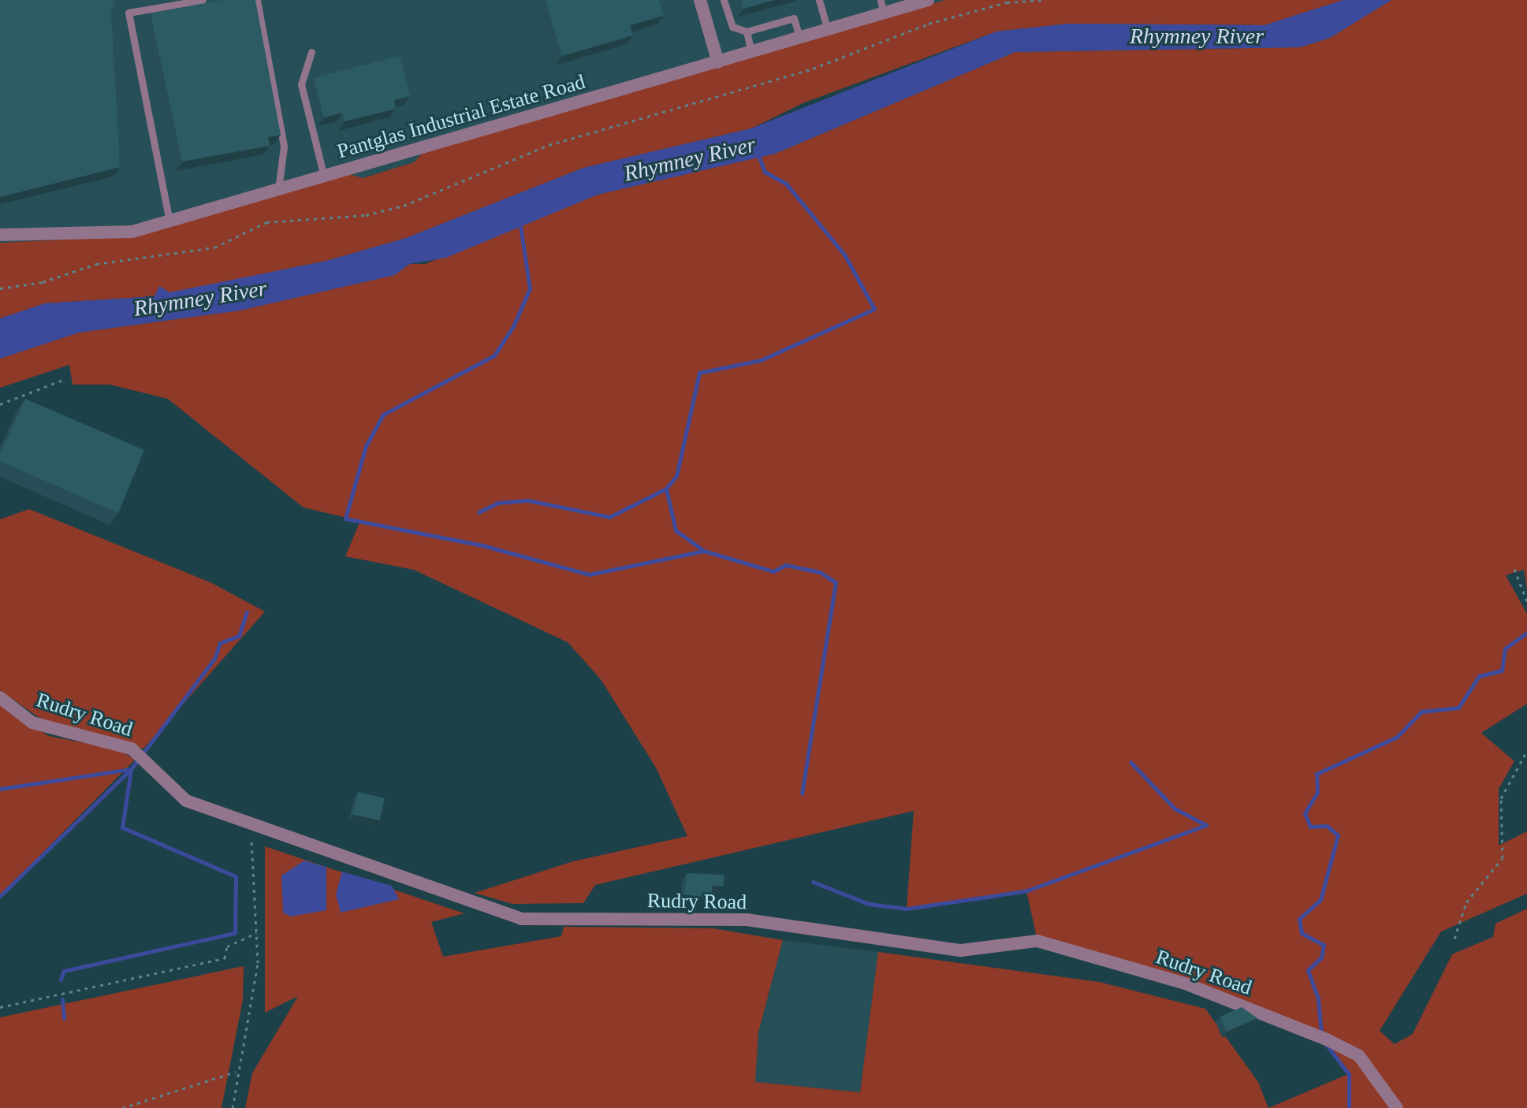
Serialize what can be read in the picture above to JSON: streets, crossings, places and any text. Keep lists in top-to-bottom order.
{
  "streets": {
    "street": ["Pantglas Industrial Estate Road", "Rudry Road"]
  },
  "water": ["Rhymney River"]
}
